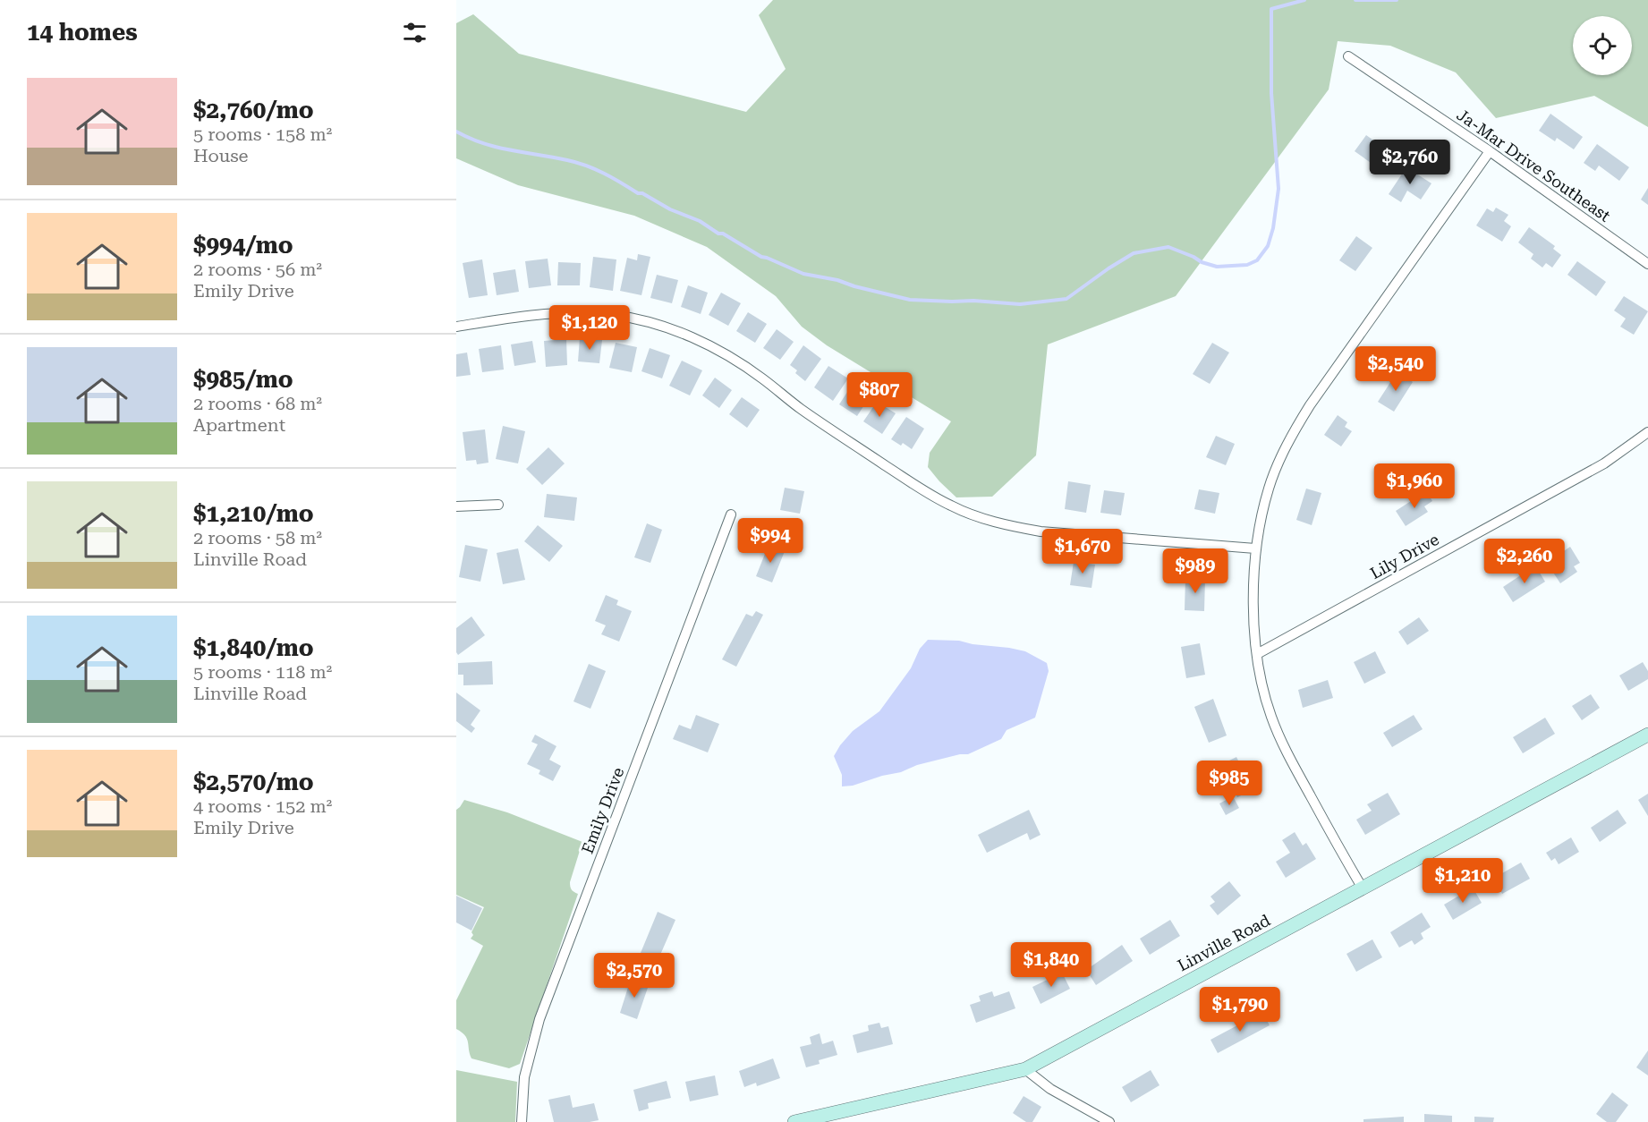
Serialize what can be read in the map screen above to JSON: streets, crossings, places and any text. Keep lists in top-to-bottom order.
{
  "streets": {
    "main road": ["Linville Road"],
    "street": ["Ja-Mar Drive Southeast", "Lily Drive", "Emily Drive"]
  },
  "page": {
    "heading": "14 homes",
    "list": [
      {
        "name": "$2,760/mo",
        "note": "5 rooms · 158 m² · House"
      },
      {
        "name": "$994/mo",
        "note": "2 rooms · 56 m² · Emily Drive"
      },
      {
        "name": "$985/mo",
        "note": "2 rooms · 68 m² · Apartment"
      },
      {
        "name": "$1,210/mo",
        "note": "2 rooms · 58 m² · Linville Road"
      },
      {
        "name": "$1,840/mo",
        "note": "5 rooms · 118 m² · Linville Road"
      },
      {
        "name": "$2,570/mo",
        "note": "4 rooms · 152 m² · Emily Drive"
      }
    ],
    "price": [
      "$2,760",
      "$1,120",
      "$2,540",
      "$807",
      "$1,960",
      "$994",
      "$1,670",
      "$2,260",
      "$989",
      "$985",
      "$1,210",
      "$1,840",
      "$2,570",
      "$1,790"
    ]
  }
}
